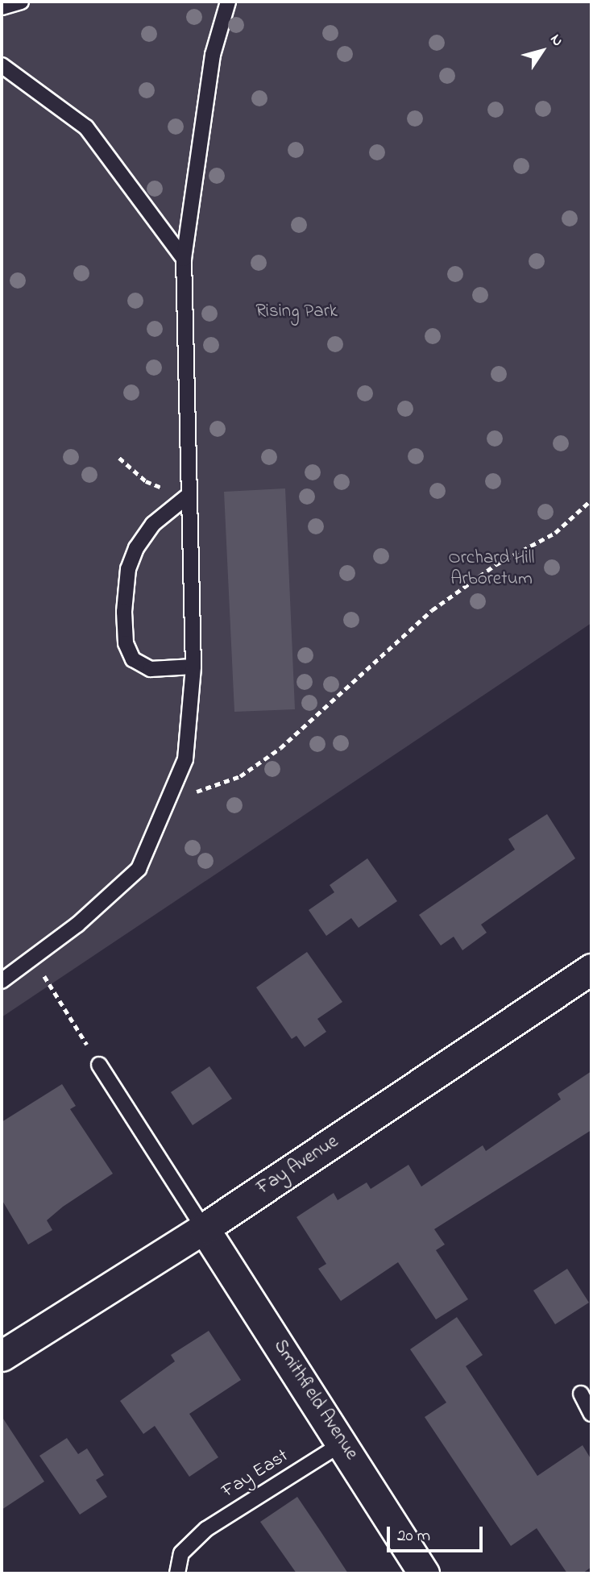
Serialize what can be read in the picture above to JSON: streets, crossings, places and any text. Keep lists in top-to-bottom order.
{
  "streets": {
    "street": ["Fay Avenue", "Smithfield Avenue"],
    "lane": ["Fay East"]
  },
  "crossings": [
    ["Fay Avenue", "Smithfield Avenue"],
    ["Smithfield Avenue", "Fay East"]
  ],
  "parks": ["Rising Park", "Orchard Hill Arboretum"],
  "scale_bar": "20 m",
  "north": "top right"
}
